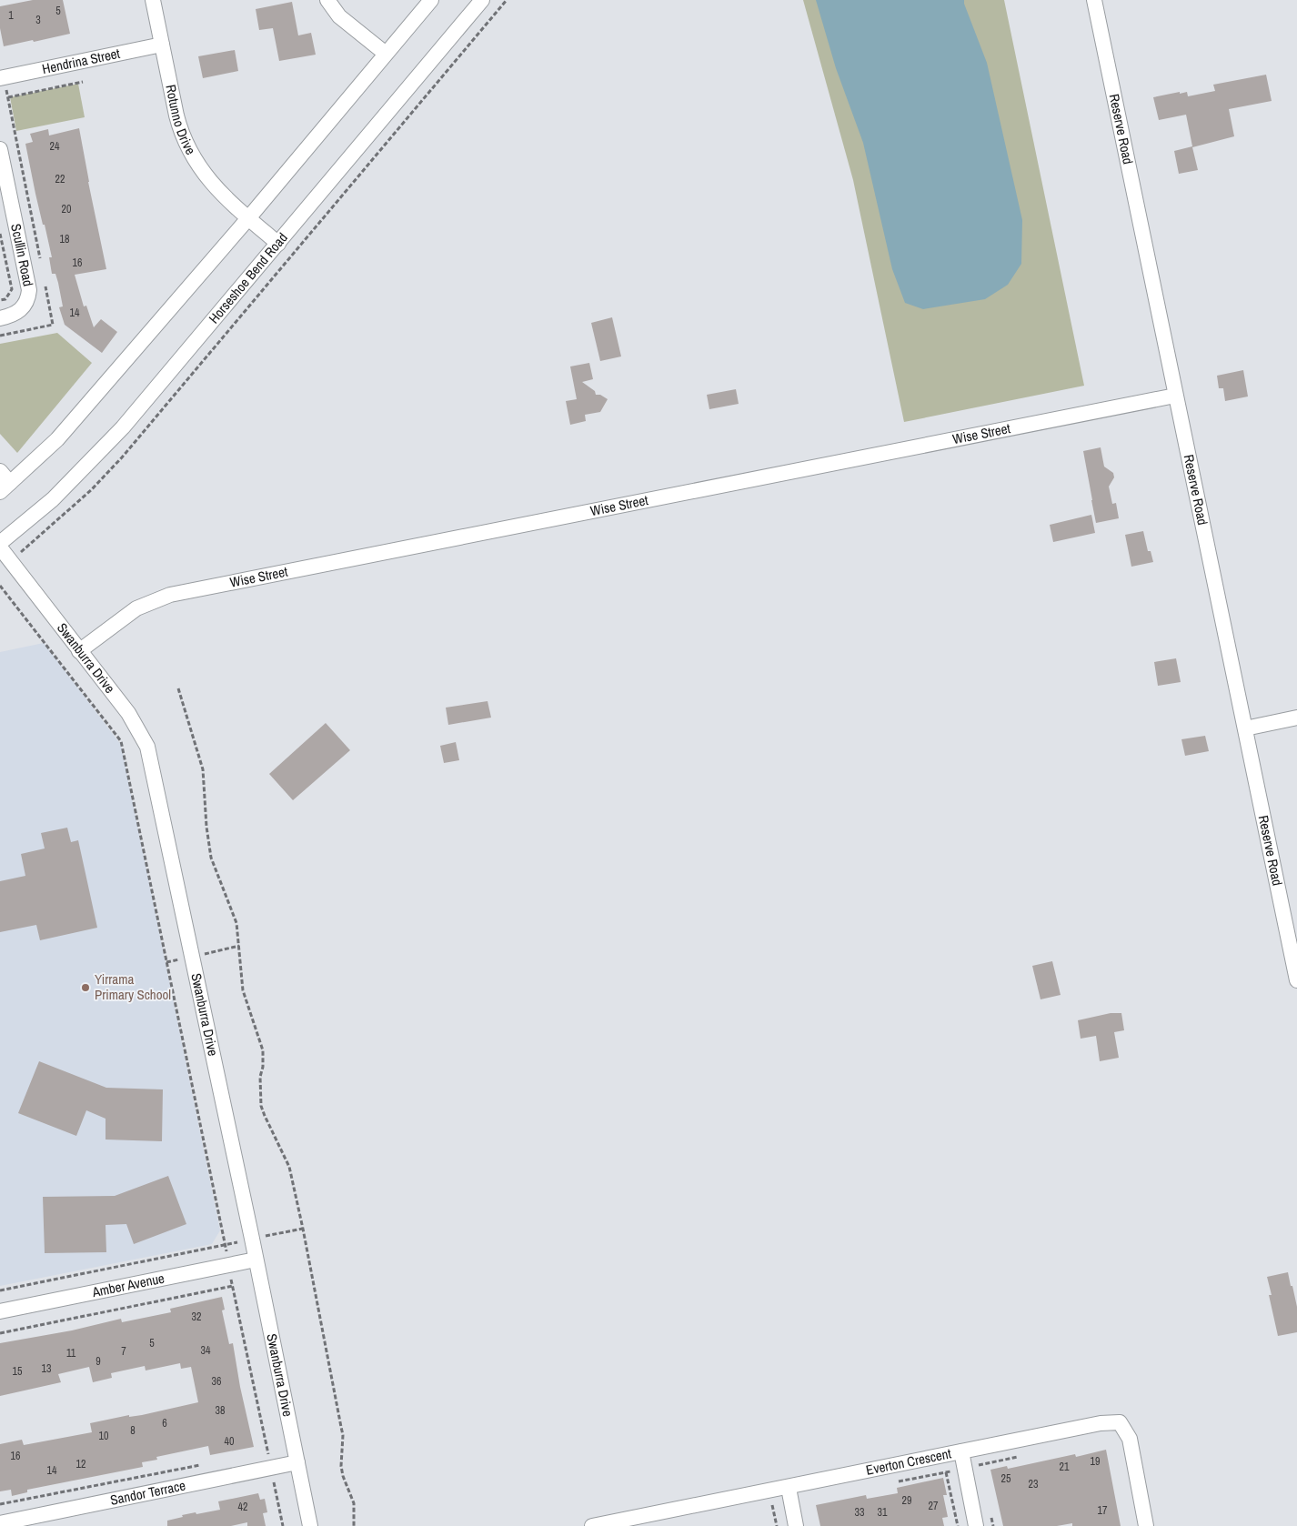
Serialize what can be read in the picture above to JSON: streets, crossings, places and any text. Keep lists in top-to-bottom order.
{
  "streets": {
    "street": [
      "Hendrina Street",
      "Rotunno Drive",
      "Reserve Road",
      "Scullin Road",
      "Horseshoe Bend Road",
      "Wise Street",
      "Swanburra Drive",
      "Amber Avenue",
      "Everton Crescent",
      "Sandor Terrace"
    ]
  },
  "crossings": [
    ["Hendrina Street", "Rotunno Drive"],
    ["Rotunno Drive", "Horseshoe Bend Road"],
    ["Reserve Road", "Wise Street"],
    ["Wise Street", "Swanburra Drive"],
    ["Swanburra Drive", "Amber Avenue"],
    ["Swanburra Drive", "Sandor Terrace"]
  ],
  "places": ["Yirrama Primary School"],
  "house_numbers": [
    "5",
    "1",
    "3",
    "24",
    "22",
    "20",
    "18",
    "16",
    "14",
    "32",
    "5",
    "34",
    "7",
    "11",
    "9",
    "13",
    "15",
    "36",
    "38",
    "6",
    "8",
    "10",
    "40",
    "16",
    "19",
    "12",
    "21",
    "14",
    "25",
    "23",
    "29",
    "27",
    "42",
    "17",
    "33",
    "31"
  ]
}
